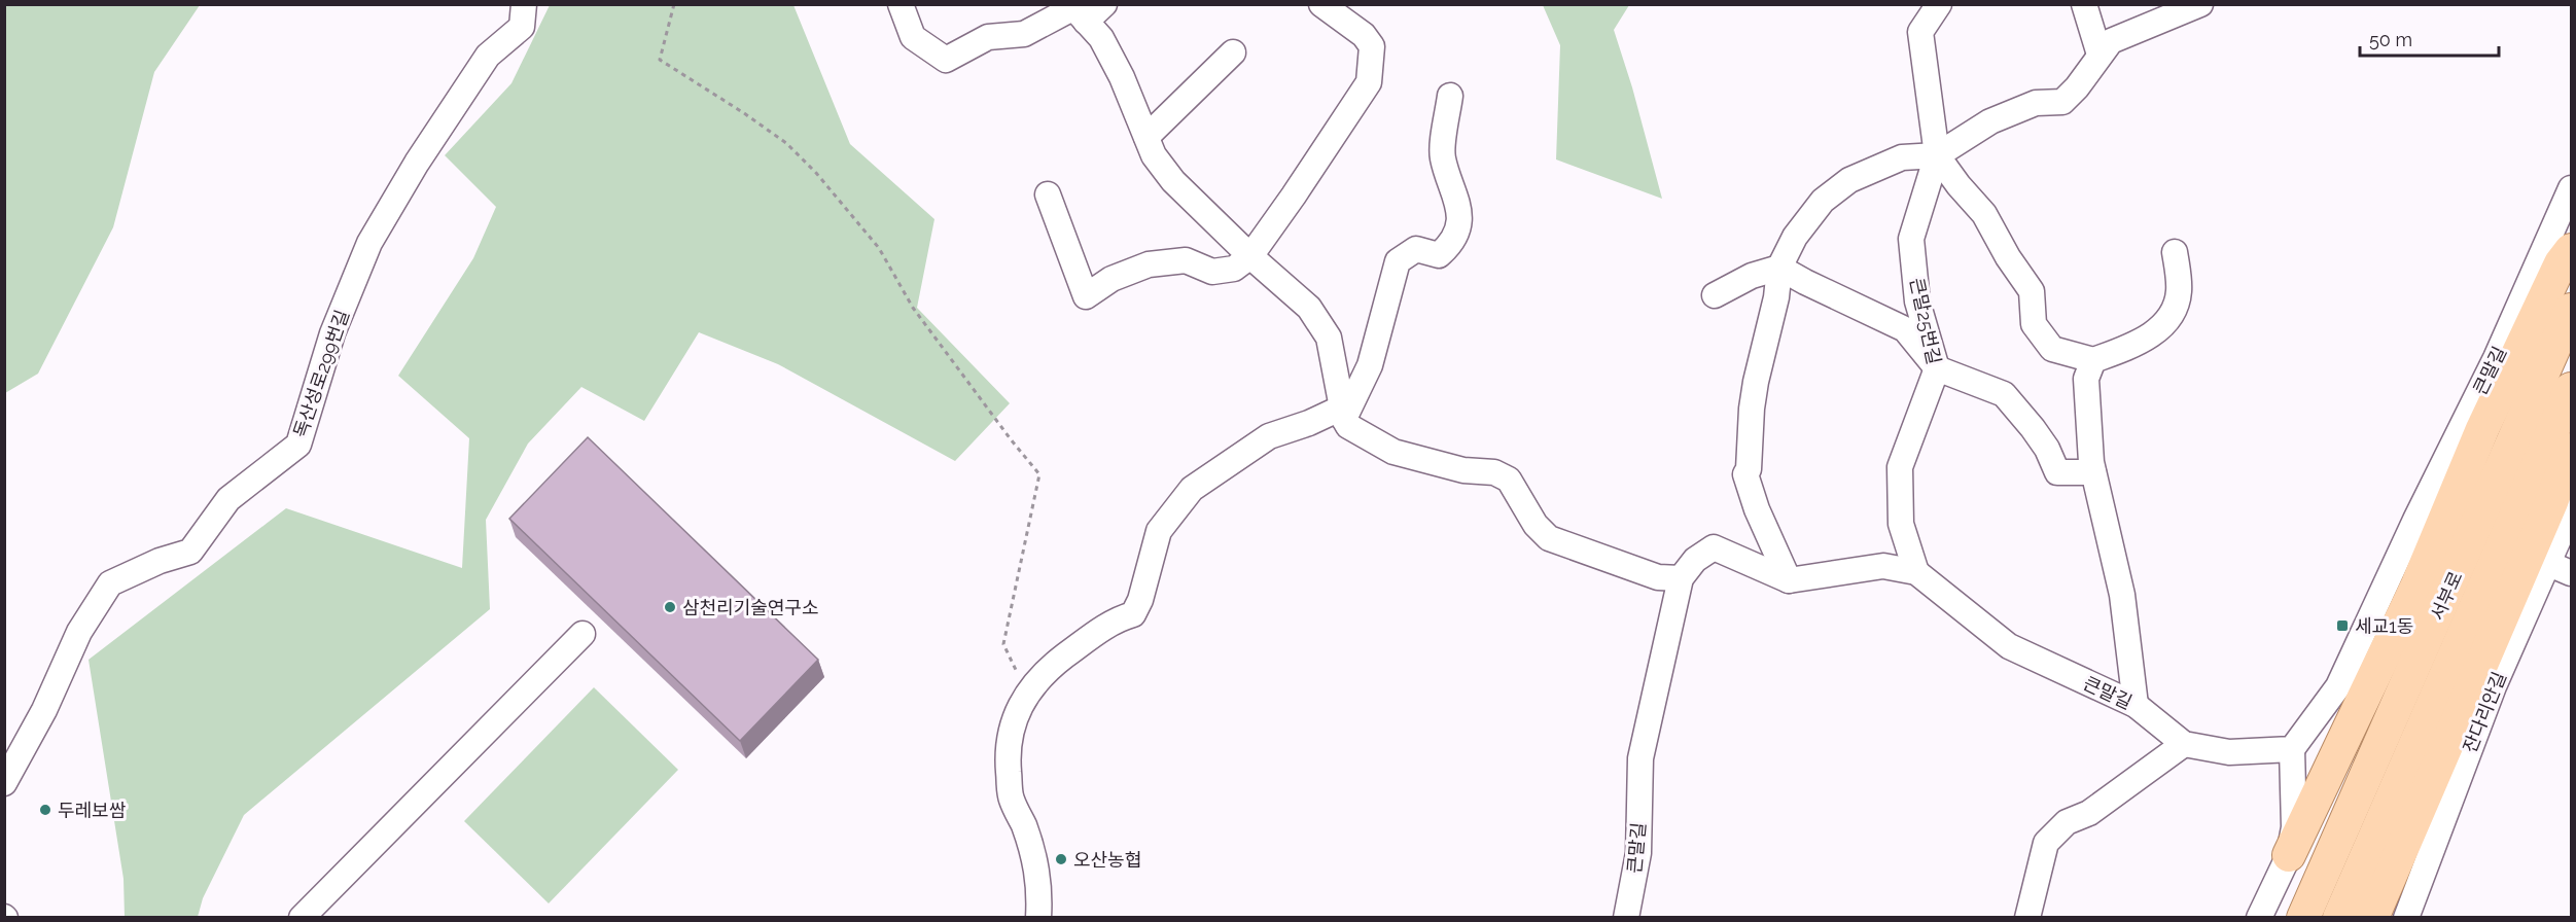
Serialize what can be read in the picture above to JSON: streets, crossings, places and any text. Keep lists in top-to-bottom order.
{
  "streets": {
    "main road": ["서부로"],
    "street": [
      "큰말25번길",
      "큰말길",
      "독산성로299번길",
      "잔다리안길"
    ]
  },
  "crossings": [
    ["큰말25번길", "큰말길"]
  ],
  "places": {
    "other": ["삼천리기술연구소", "두레보쌈", "오산농협"],
    "transit": ["세교1동"]
  },
  "scale_bar": "50 m"
}
